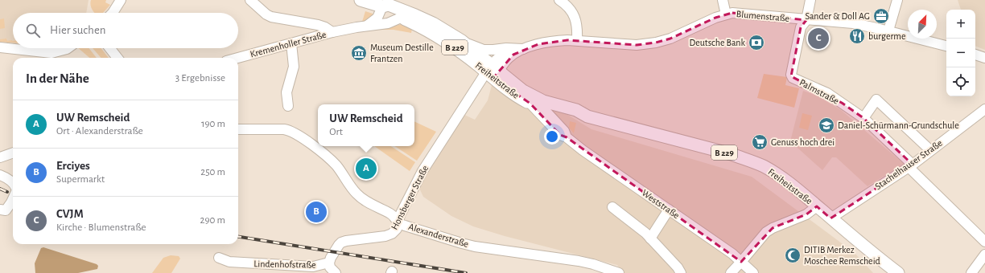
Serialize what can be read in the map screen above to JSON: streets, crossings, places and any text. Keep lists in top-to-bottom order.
{
  "streets": {
    "main road": ["B 229", "Freiheitstraße"],
    "street": [
      "Blumenstraße",
      "Kremenholler Straße",
      "Palmstraße",
      "Stachelhauser Straße",
      "Honsberger Straße",
      "Weststraße",
      "Alexanderstraße",
      "Lindenhofstraße"
    ]
  },
  "crossings": [
    ["Blumenstraße", "Freiheitstraße"],
    ["Blumenstraße", "Palmstraße"],
    ["Blumenstraße", "Honsberger Straße"],
    ["Kremenholler Straße", "Freiheitstraße"],
    ["Freiheitstraße", "Stachelhauser Straße"],
    ["Freiheitstraße", "Honsberger Straße"],
    ["Freiheitstraße", "Weststraße"],
    ["Palmstraße", "Stachelhauser Straße"],
    ["Honsberger Straße", "Alexanderstraße"],
    ["Honsberger Straße", "Lindenhofstraße"]
  ],
  "places": {
    "office": ["Sander & Doll AG"],
    "restaurant": ["burgerme"],
    "bank": ["Deutsche Bank"],
    "museum": ["Museum Destille Frantzen"],
    "school or university": ["Daniel-Schürmann-Grundschule"],
    "supermarket": ["Genuss hoch drei"],
    "mosque": ["DITIB Merkez Moschee Remscheid"]
  },
  "north": "top right",
  "page": {
    "map_buttons": ["+", "−"],
    "search": "Hier suchen",
    "pins": ["C", "A", "B"],
    "heading": ["In der Nähe", "3 Ergebnisse"],
    "list": [
      {
        "mark": "A",
        "name": "UW Remscheid",
        "note": "Ort · Alexanderstraße",
        "value": "190 m"
      },
      {
        "mark": "B",
        "name": "Erciyes",
        "note": "Supermarkt",
        "value": "250 m"
      },
      {
        "mark": "C",
        "name": "CVJM",
        "note": "Kirche · Blumenstraße",
        "value": "290 m"
      }
    ],
    "popup": ["UW Remscheid", "Ort"]
  }
}
